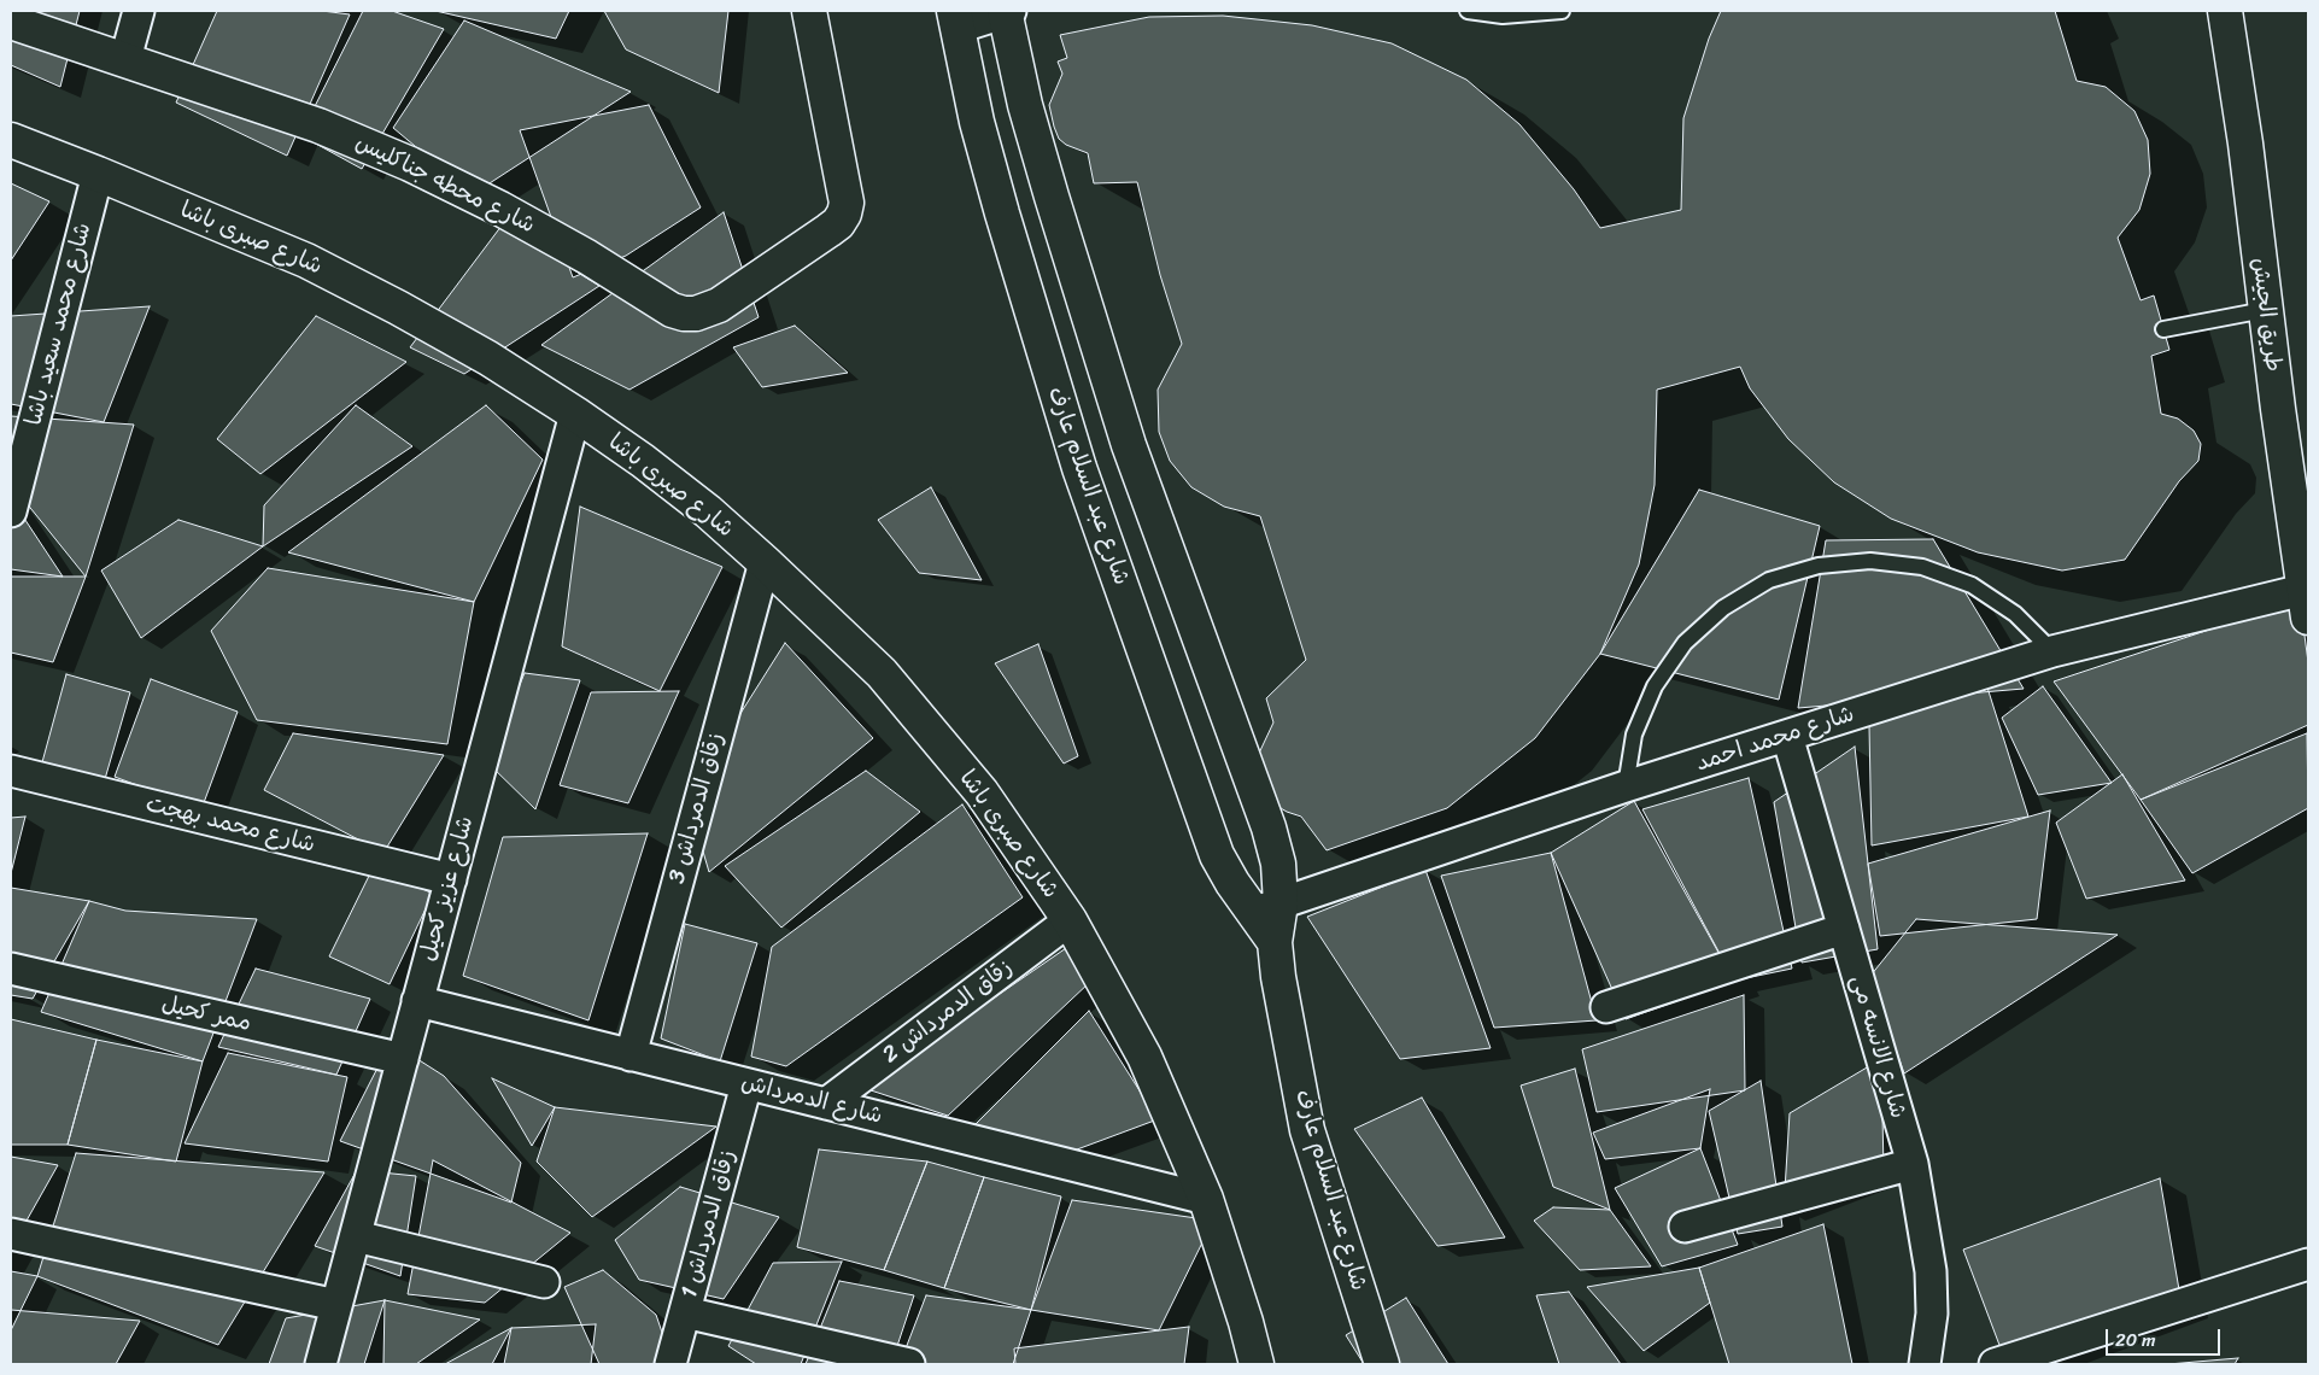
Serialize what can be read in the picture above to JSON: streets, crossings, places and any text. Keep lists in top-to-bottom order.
{
  "streets": {
    "main road": [
      "شارع محطه جناكليس",
      "شارع صبرى باشا",
      "طريق الجيش",
      "شارع عبد السلام عارف"
    ],
    "street": [
      "شارع محمد سعيد باشا",
      "شارع محمد احمد",
      "زقاق الدمرداش 3",
      "شارع محمد بهجت",
      "شارع عزيز كحيل",
      "زقاق الدمرداش 2",
      "ممر كحيل",
      "شارع الانسه مى",
      "شارع الدمرداش",
      "زقاق الدمرداش 1"
    ]
  },
  "crossings": [
    ["شارع صبرى باشا", "شارع محمد سعيد باشا"],
    ["شارع صبرى باشا", "زقاق الدمرداش 3"],
    ["شارع صبرى باشا", "شارع عزيز كحيل"],
    ["شارع صبرى باشا", "زقاق الدمرداش 2"],
    ["شارع صبرى باشا", "شارع الدمرداش"],
    ["طريق الجيش", "شارع محمد احمد"],
    ["شارع عبد السلام عارف", "شارع محمد احمد"],
    ["شارع محمد احمد", "شارع الانسه مى"],
    ["زقاق الدمرداش 3", "شارع الدمرداش"],
    ["شارع محمد بهجت", "شارع عزيز كحيل"],
    ["شارع عزيز كحيل", "ممر كحيل"],
    ["شارع عزيز كحيل", "شارع الدمرداش"],
    ["زقاق الدمرداش 2", "شارع الدمرداش"],
    ["شارع الدمرداش", "زقاق الدمرداش 1"]
  ],
  "scale_bar": "20 m"
}
